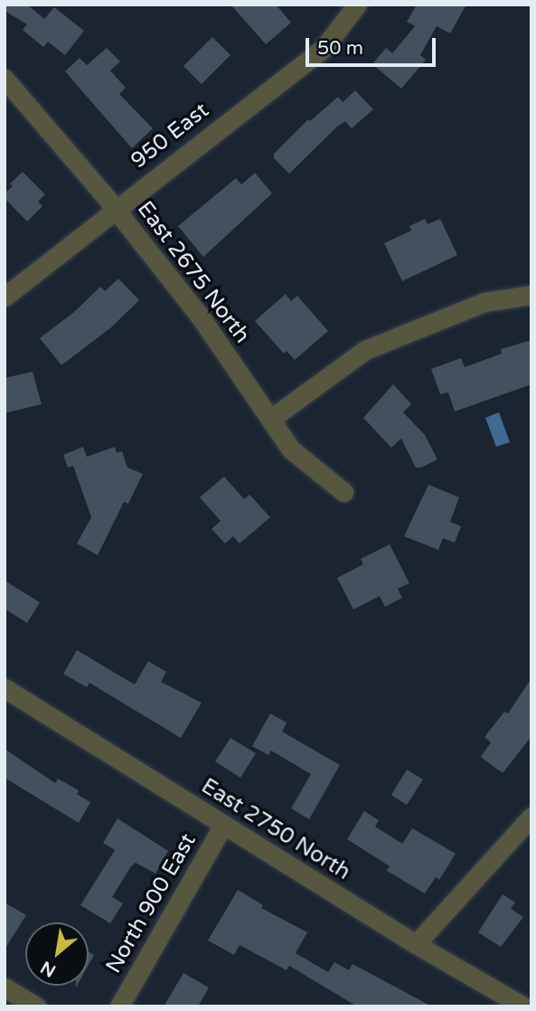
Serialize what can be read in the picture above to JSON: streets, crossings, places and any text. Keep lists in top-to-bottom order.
{
  "streets": {
    "street": [
      "950 East",
      "East 2675 North",
      "East 2750 North",
      "North 900 East"
    ]
  },
  "crossings": [
    ["950 East", "East 2675 North"],
    ["East 2750 North", "North 900 East"]
  ],
  "scale_bar": "50 m",
  "north": "bottom left"
}
